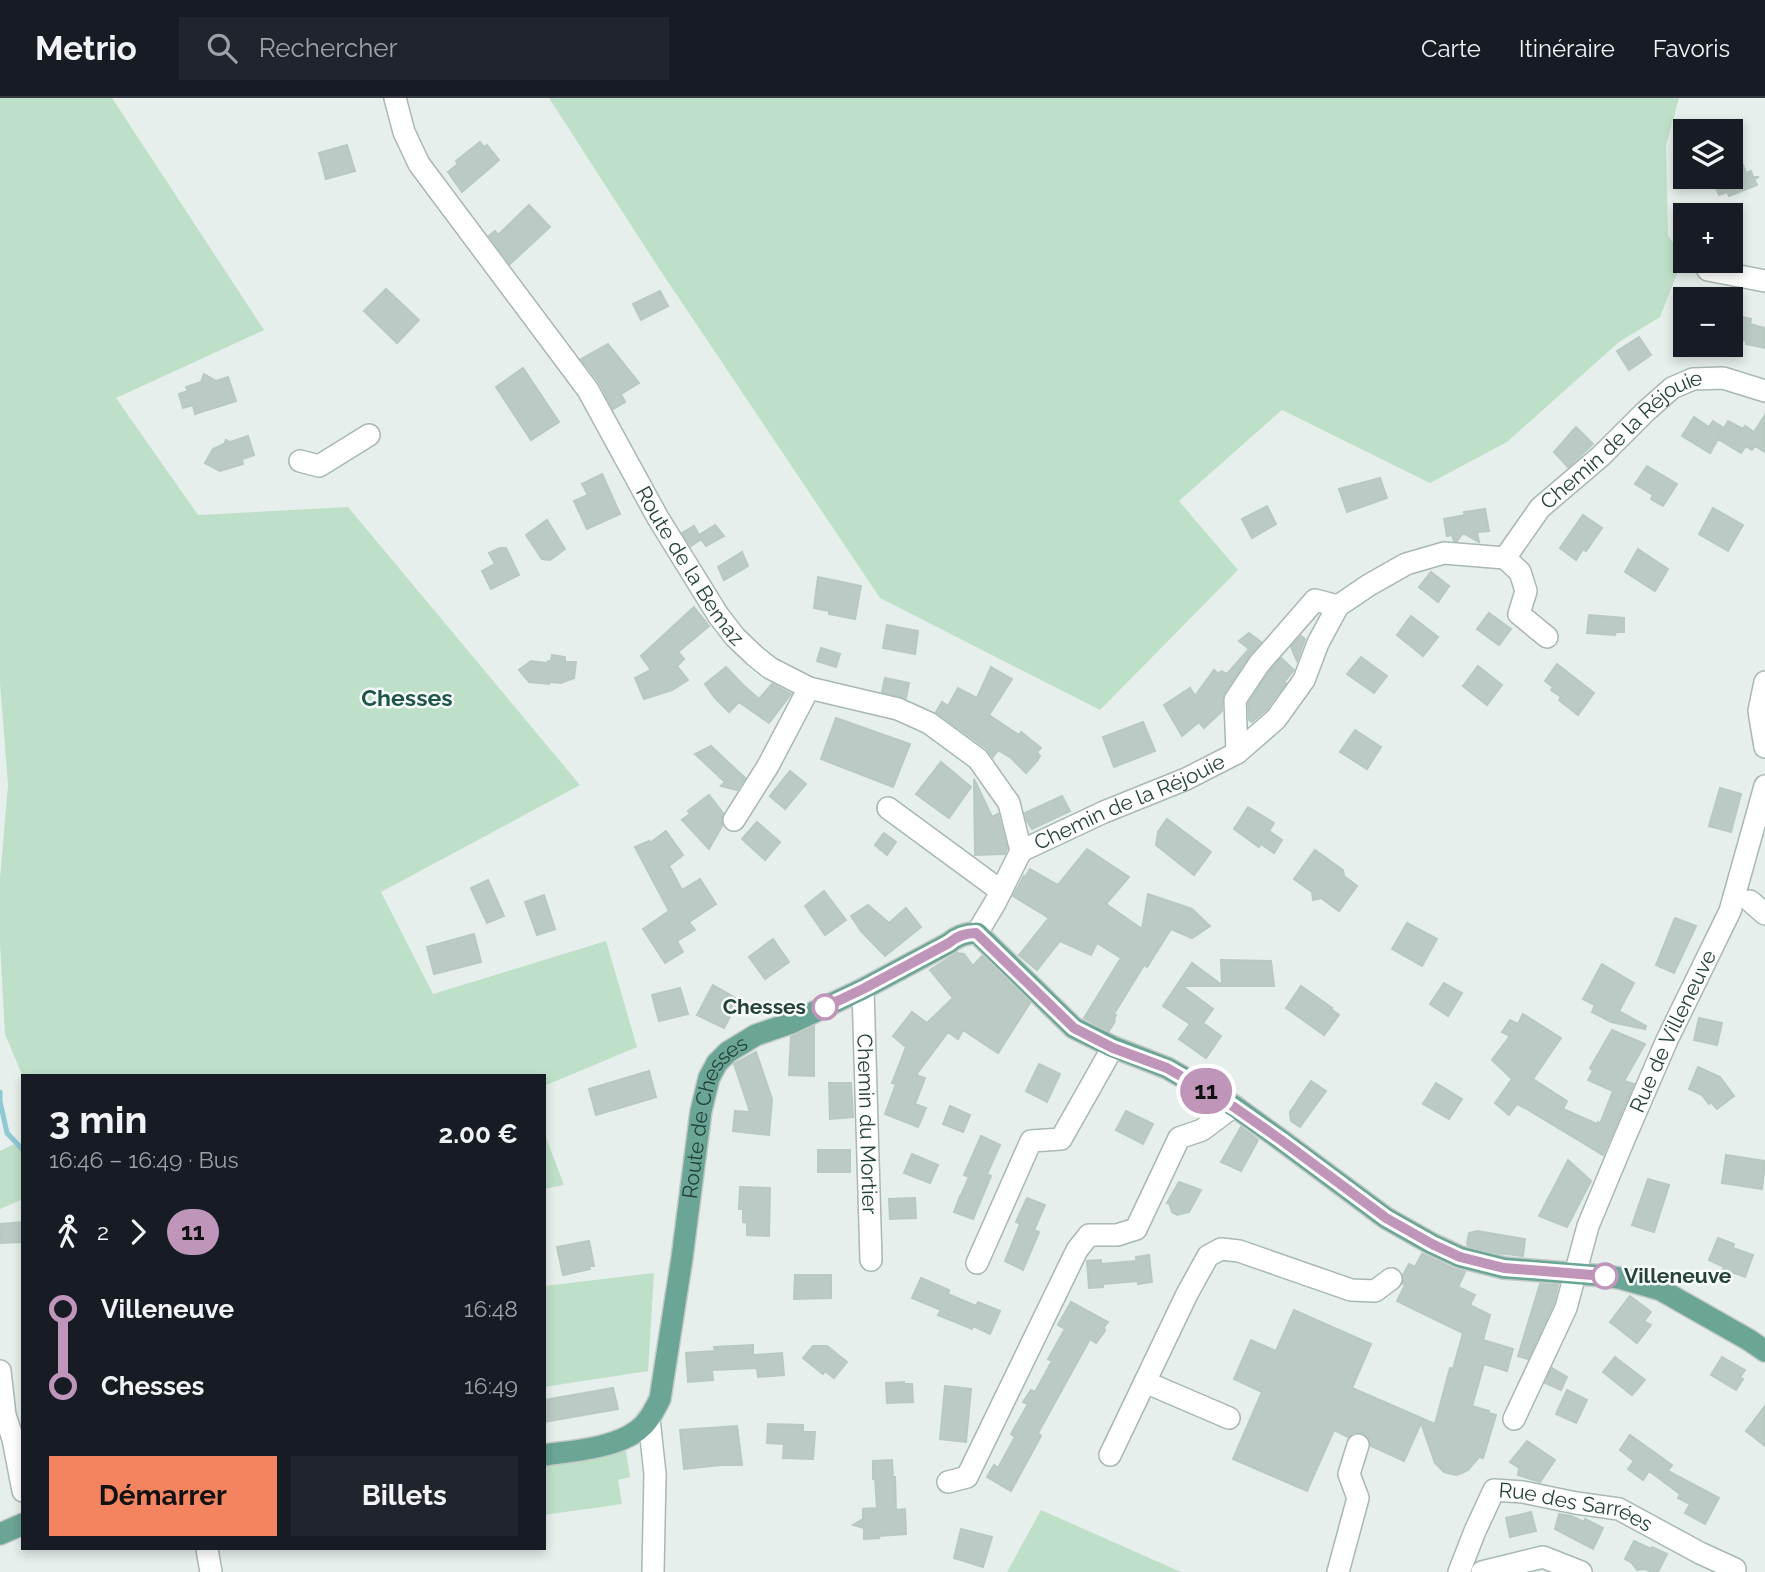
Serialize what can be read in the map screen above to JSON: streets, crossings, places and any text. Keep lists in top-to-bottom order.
{
  "streets": {
    "main road": ["Route de Chesses"],
    "street": [
      "Chemin de la Réjouie",
      "Route de la Bemaz",
      "Rue de Villeneuve",
      "Chemin du Mortier",
      "Rue des Sarrées"
    ]
  },
  "crossings": [
    ["Chemin de la Réjouie", "Route de la Bemaz"],
    ["Route de Chesses", "Chemin du Mortier"]
  ],
  "districts": ["Chesses"],
  "places": ["Chesses", "Villeneuve"],
  "lines": ["bus line 11"],
  "page": {
    "header": "Metrio",
    "search": "Rechercher",
    "nav": ["Carte", "Itinéraire", "Favoris"],
    "on_map": "11",
    "map_buttons": ["+", "−"],
    "heading": ["3 min", "16:46 – 16:49 · Bus", "2.00 €"],
    "legs": ["2", "11"],
    "list": [
      {
        "name": "Villeneuve",
        "value": "16:48"
      },
      {
        "name": "Chesses",
        "value": "16:49"
      }
    ],
    "buttons": ["Démarrer", "Billets"]
  }
}
